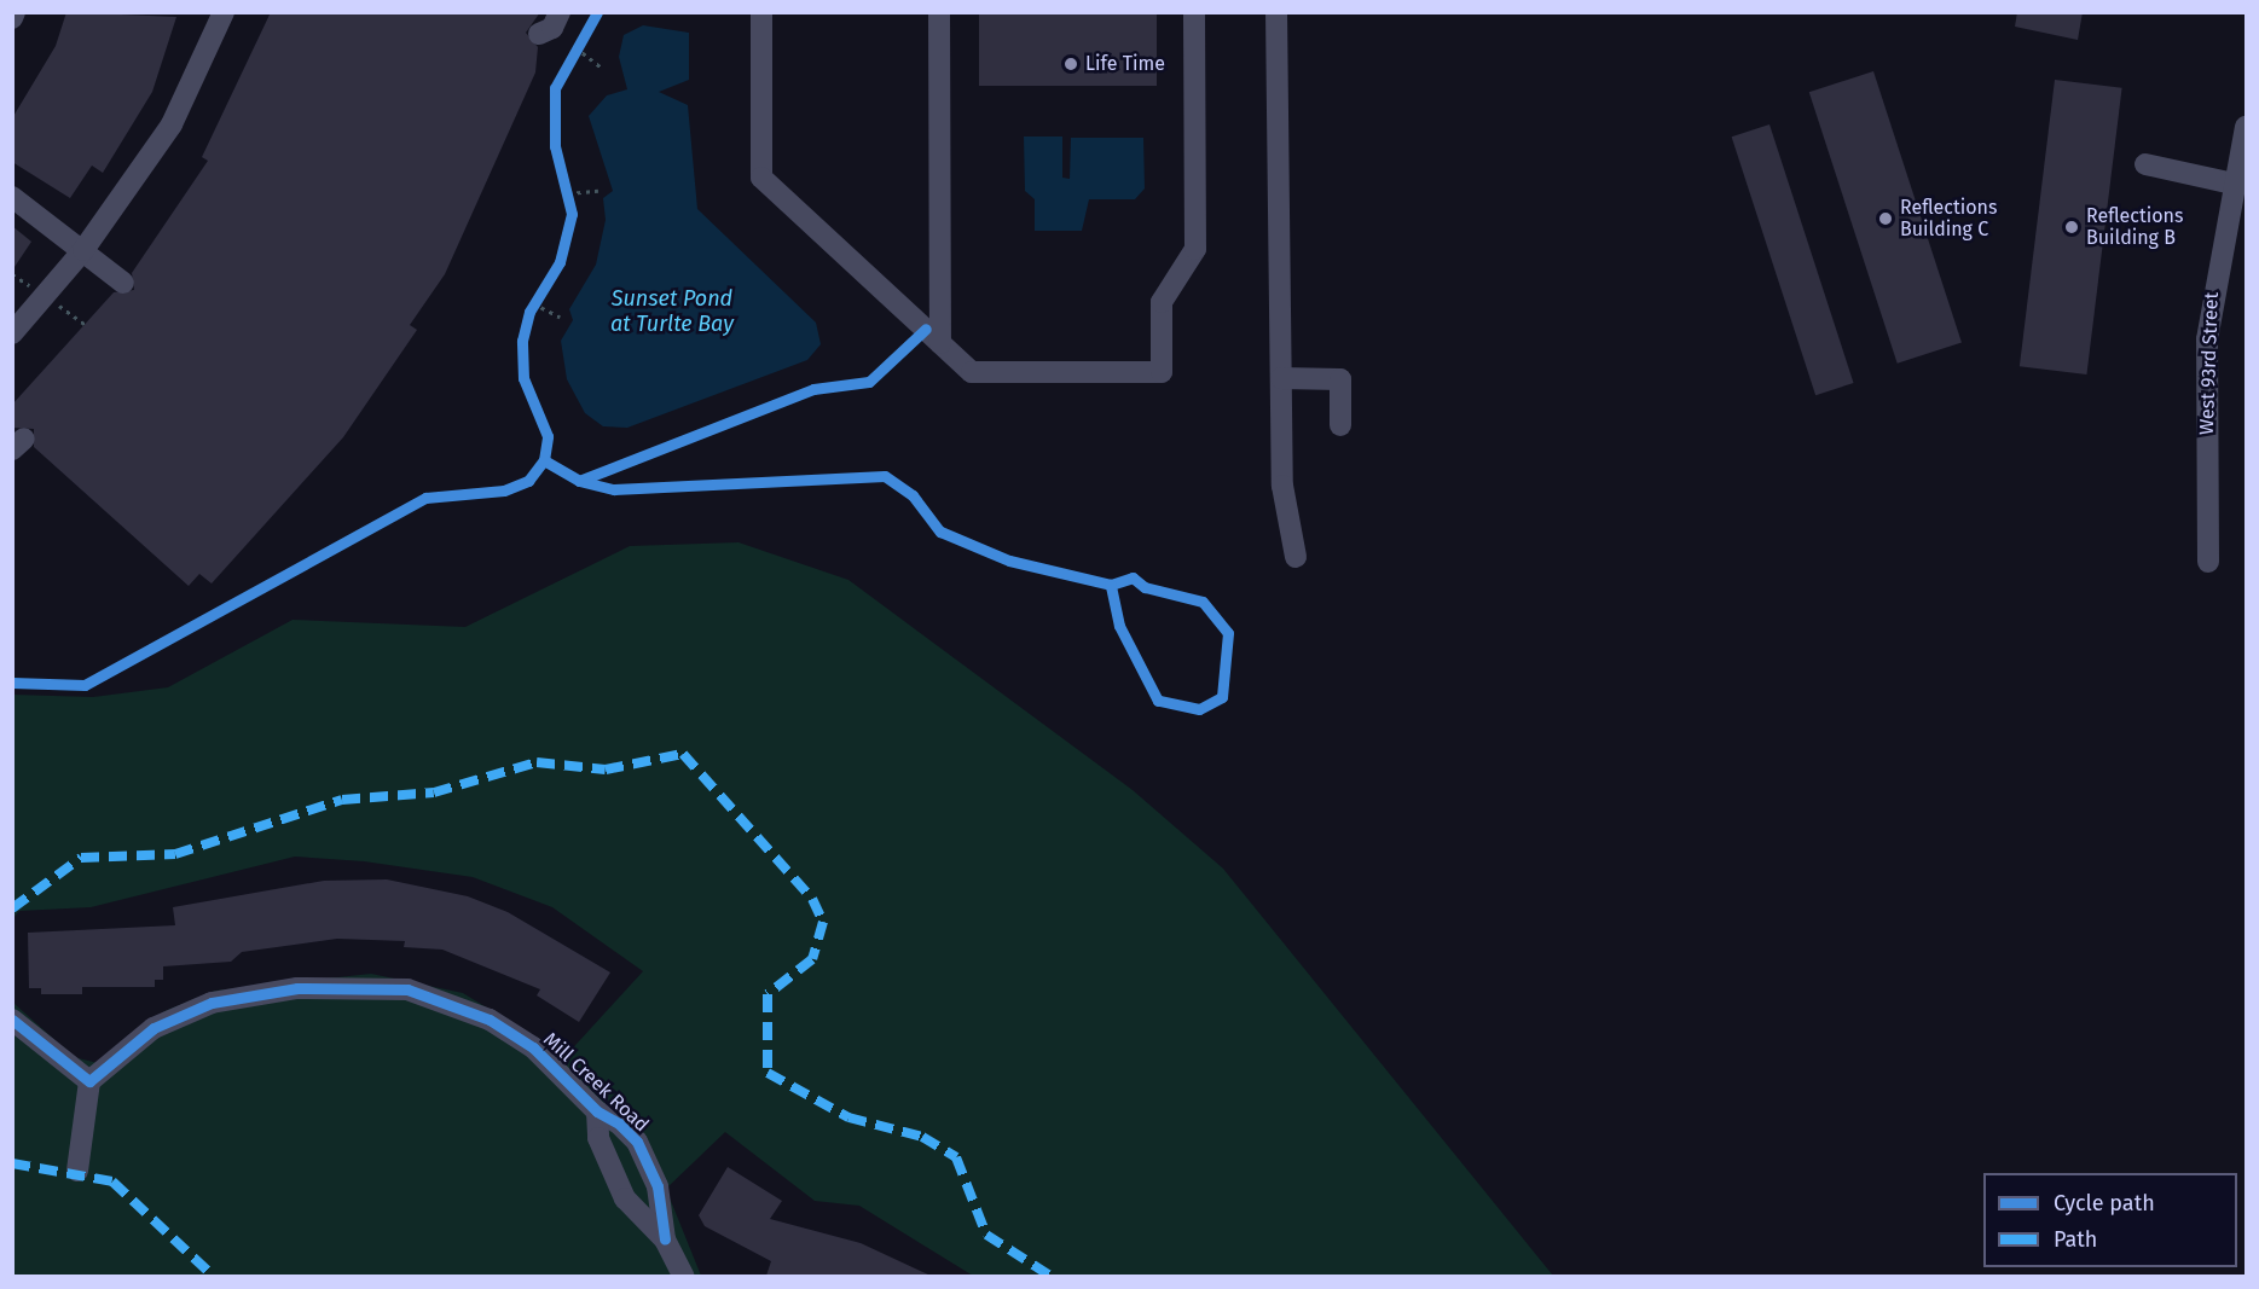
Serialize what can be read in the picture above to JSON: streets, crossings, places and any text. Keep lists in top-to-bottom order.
{
  "streets": {
    "street": ["West 93rd Street", "Mill Creek Road"]
  },
  "water": ["Sunset Pond at Turlte Bay"],
  "places": ["Life Time", "Reflections Building C", "Reflections Building B"],
  "legend": ["Cycle path", "Path"]
}
